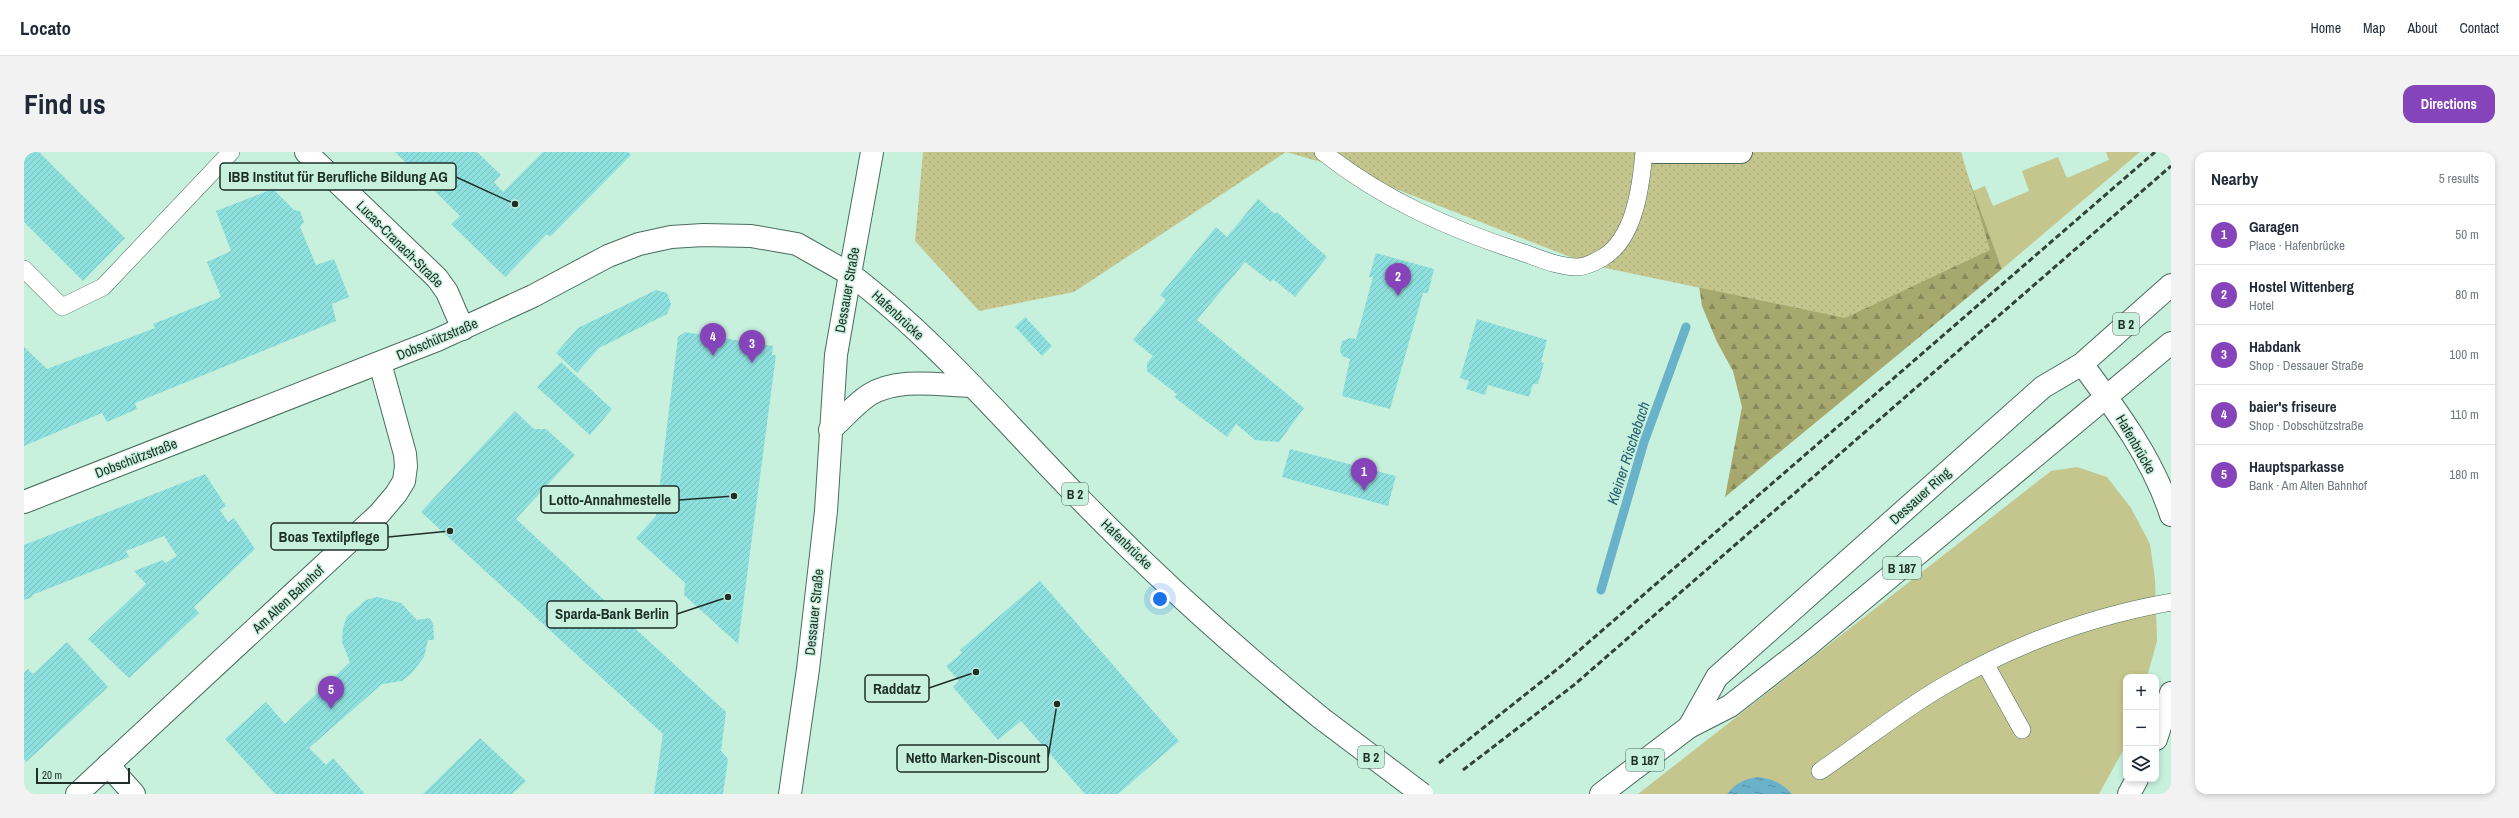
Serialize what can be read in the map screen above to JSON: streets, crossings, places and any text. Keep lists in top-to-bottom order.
{
  "streets": {
    "main road": [
      "Lucas-Cranach-Straße",
      "Dessauer Straße",
      "Hafenbrücke",
      "B 2",
      "Dobschützstraße",
      "Dessauer Ring",
      "B 187",
      "Am Alten Bahnhof"
    ]
  },
  "crossings": [
    ["Lucas-Cranach-Straße", "Dobschützstraße"],
    ["Dessauer Straße", "Hafenbrücke"],
    ["Dessauer Straße", "Dobschützstraße"],
    ["Hafenbrücke", "Dobschützstraße"],
    ["Hafenbrücke", "Dessauer Ring"],
    ["Dobschützstraße", "Am Alten Bahnhof"]
  ],
  "water": ["Kleiner Rischebach"],
  "places": [
    "IBB Institut für Berufliche Bildung AG",
    "Lotto-Annahmestelle",
    "Boas Textilpflege",
    "Sparda-Bank Berlin",
    "Raddatz",
    "Netto Marken-Discount"
  ],
  "scale_bar": "20 m",
  "page": {
    "header": "Locato",
    "nav": [
      "Home",
      "Map",
      "About",
      "Contact"
    ],
    "title": "Find us",
    "buttons": "Directions",
    "heading": ["Nearby", "5 results"],
    "list": [
      {
        "mark": "1",
        "name": "Garagen",
        "note": "Place · Hafenbrücke",
        "value": "50 m"
      },
      {
        "mark": "2",
        "name": "Hostel Wittenberg",
        "note": "Hotel",
        "value": "80 m"
      },
      {
        "mark": "3",
        "name": "Habdank",
        "note": "Shop · Dessauer Straße",
        "value": "100 m"
      },
      {
        "mark": "4",
        "name": "baier's friseure",
        "note": "Shop · Dobschützstraße",
        "value": "110 m"
      },
      {
        "mark": "5",
        "name": "Hauptsparkasse",
        "note": "Bank · Am Alten Bahnhof",
        "value": "180 m"
      }
    ],
    "pins": [
      "2",
      "4",
      "3",
      "1",
      "5"
    ],
    "map_buttons": ["+", "−"],
    "scale": "20 m"
  }
}
